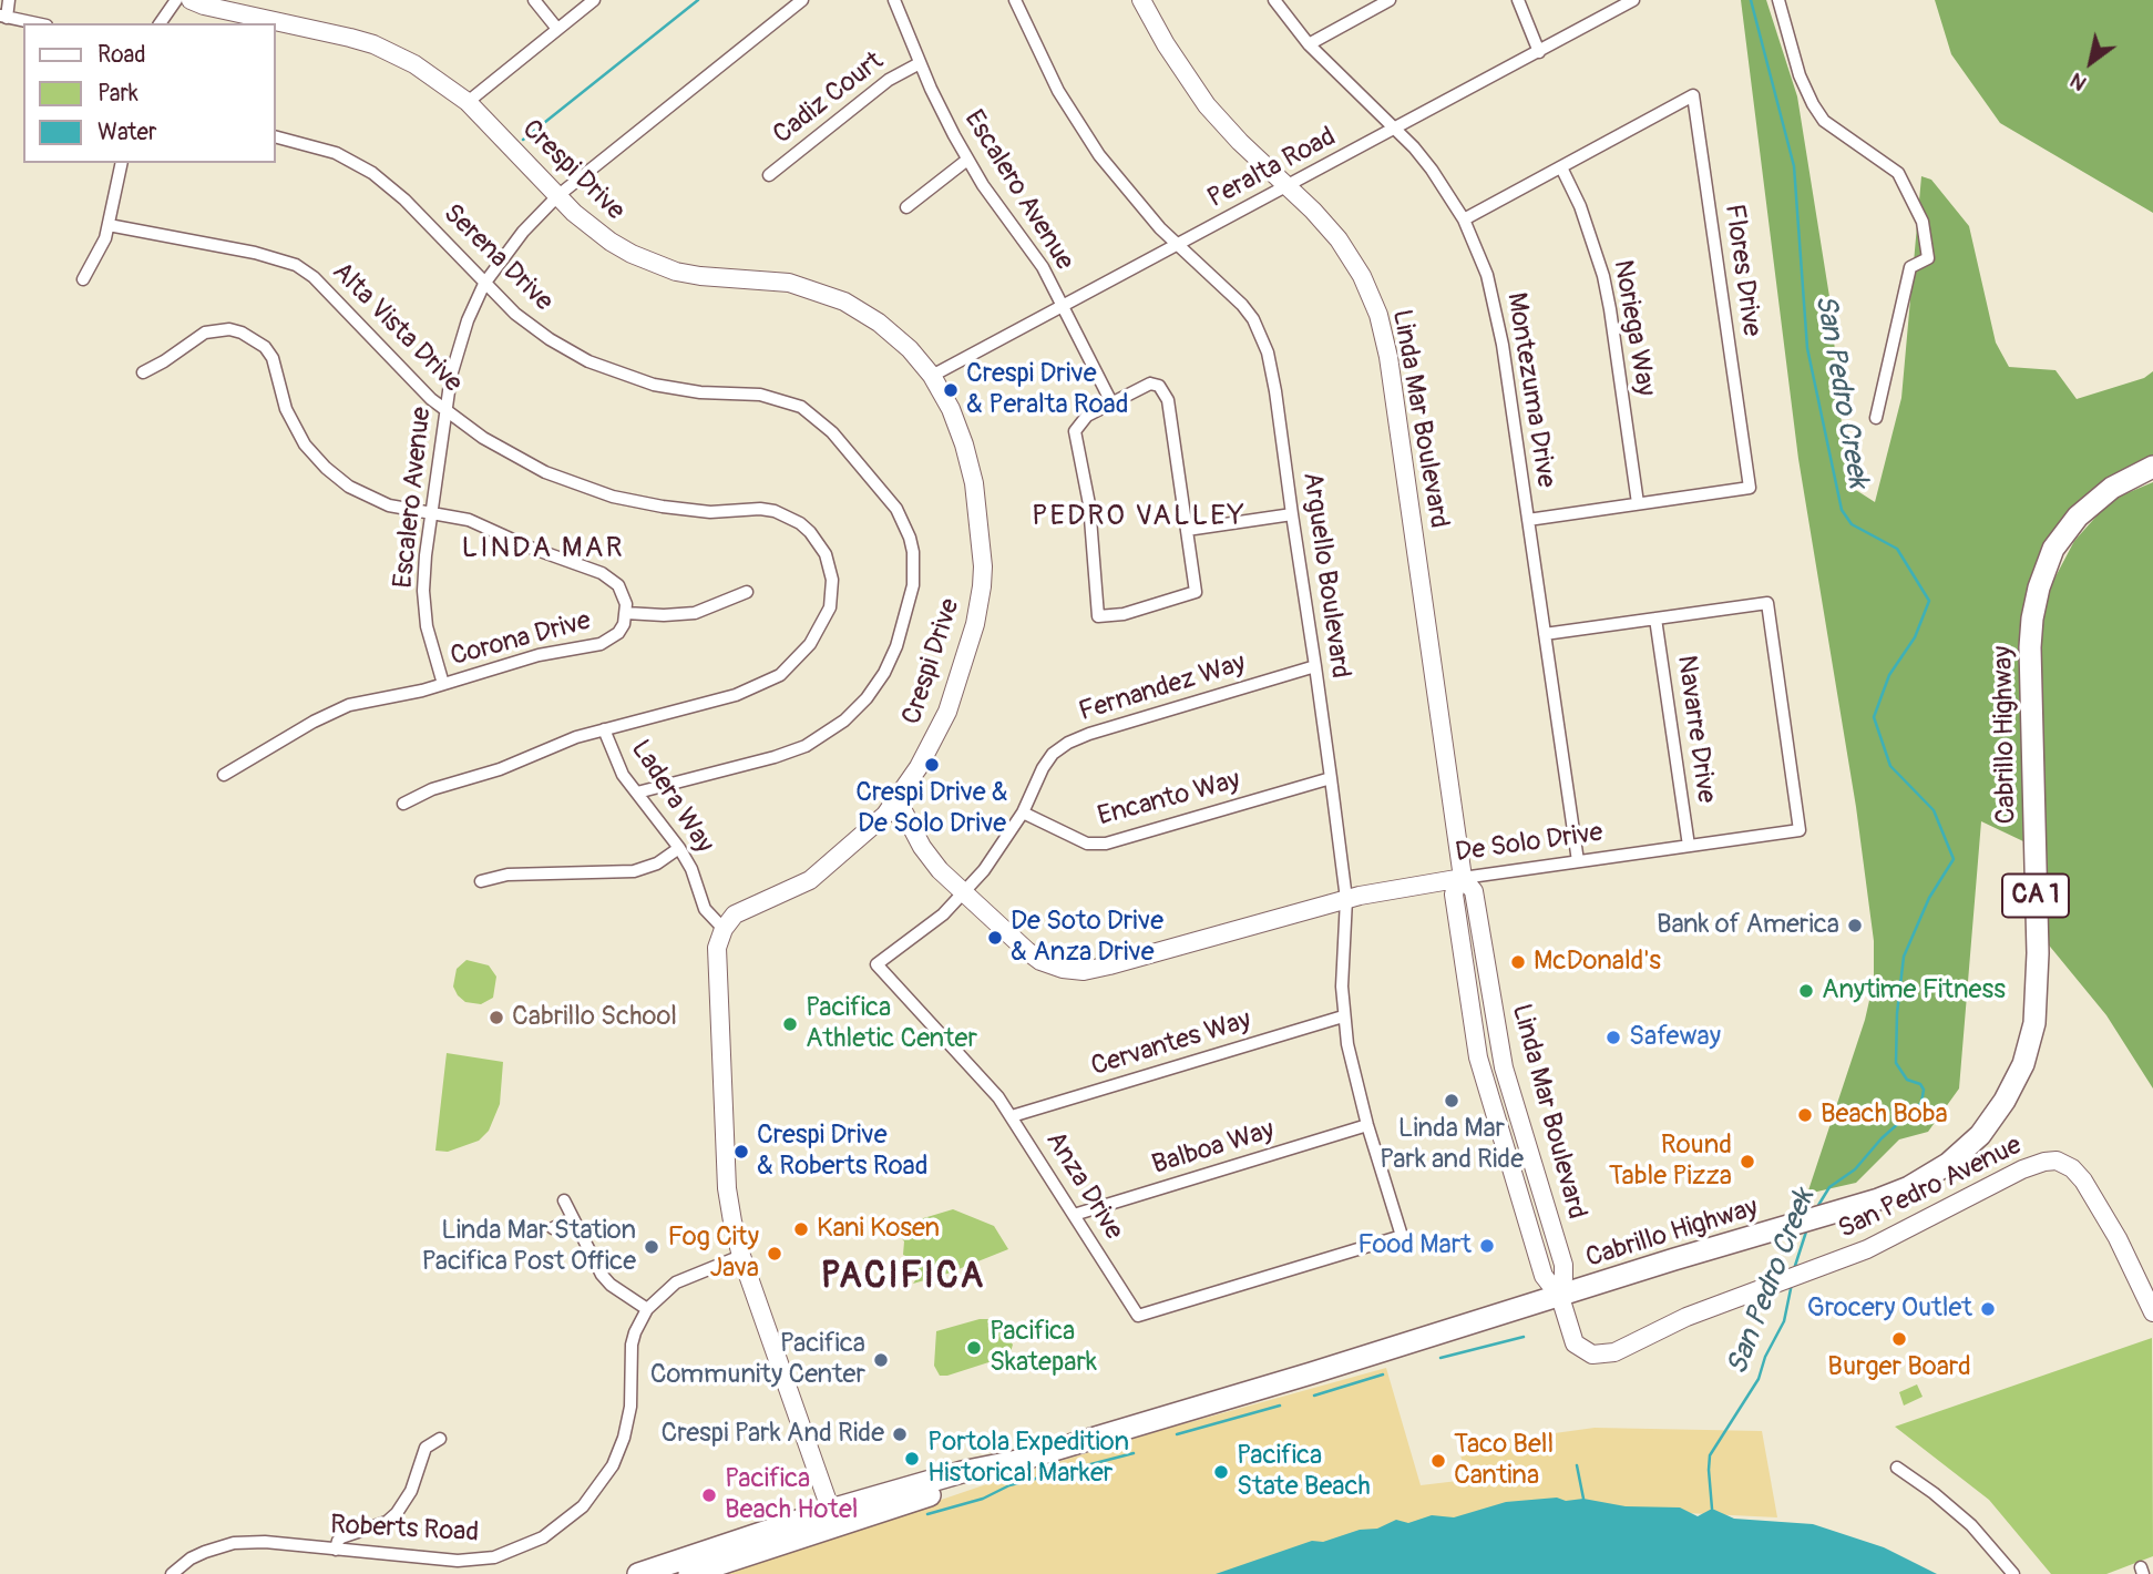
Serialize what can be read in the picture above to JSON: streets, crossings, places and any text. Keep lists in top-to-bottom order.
{
  "streets": {
    "highway": ["Cabrillo Highway", "CA 1"],
    "street": [
      "Cadiz Court",
      "Peralta Road",
      "Crespi Drive",
      "Escalero Avenue",
      "Serena Drive",
      "Flores Drive",
      "Alta Vista Drive",
      "Noriega Way",
      "Montezuma Drive",
      "Linda Mar Boulevard",
      "Arguello Boulevard",
      "Corona Drive",
      "Fernandez Way",
      "Navarre Drive",
      "Ladera Way",
      "Encanto Way",
      "De Solo Drive",
      "Cervantes Way",
      "Balboa Way",
      "Anza Drive",
      "San Pedro Avenue",
      "Roberts Road"
    ]
  },
  "crossings": [
    ["Cadiz Court", "Escalero Avenue"],
    ["Peralta Road", "Crespi Drive"],
    ["Peralta Road", "Escalero Avenue"],
    ["Peralta Road", "Montezuma Drive"],
    ["Peralta Road", "Linda Mar Boulevard"],
    ["Peralta Road", "Arguello Boulevard"],
    ["Crespi Drive", "Escalero Avenue"],
    ["Crespi Drive", "Ladera Way"],
    ["Crespi Drive", "De Solo Drive"],
    ["Escalero Avenue", "Serena Drive"],
    ["Escalero Avenue", "Alta Vista Drive"],
    ["Escalero Avenue", "Corona Drive"],
    ["Serena Drive", "Ladera Way"],
    ["Flores Drive", "Noriega Way"],
    ["Flores Drive", "Montezuma Drive"],
    ["Alta Vista Drive", "Ladera Way"],
    ["Montezuma Drive", "De Solo Drive"],
    ["Linda Mar Boulevard", "Cabrillo Highway"],
    ["Linda Mar Boulevard", "De Solo Drive"],
    ["Linda Mar Boulevard", "San Pedro Avenue"],
    ["Arguello Boulevard", "Fernandez Way"],
    ["Arguello Boulevard", "Encanto Way"],
    ["Arguello Boulevard", "De Solo Drive"],
    ["Arguello Boulevard", "Cervantes Way"],
    ["Arguello Boulevard", "Balboa Way"],
    ["Arguello Boulevard", "Anza Drive"],
    ["Fernandez Way", "Encanto Way"],
    ["Fernandez Way", "De Solo Drive"],
    ["Fernandez Way", "Anza Drive"],
    ["Navarre Drive", "De Solo Drive"],
    ["Cabrillo Highway", "San Pedro Avenue"],
    ["De Solo Drive", "Anza Drive"],
    ["Cervantes Way", "Anza Drive"],
    ["Balboa Way", "Anza Drive"]
  ],
  "districts": ["PEDRO VALLEY", "LINDA MAR", "PACIFICA"],
  "water": ["San Pedro Creek"],
  "places": [
    "Crespi Drive & Peralta Road",
    "Crespi Drive & De Solo Drive",
    "Bank of America",
    "De Soto Drive & Anza Drive",
    "McDonald's",
    "Anytime Fitness",
    "Cabrillo School",
    "Pacifica Athletic Center",
    "Safeway",
    "Linda Mar Park and Ride",
    "Beach Boba",
    "Crespi Drive & Roberts Road",
    "Round Table Pizza",
    "Kani Kosen",
    "Food Mart",
    "Linda Mar Station Pacifica Post Office",
    "Fog City Java",
    "Grocery Outlet",
    "Burger Board",
    "Pacifica Skatepark",
    "Pacifica Community Center",
    "Crespi Park And Ride",
    "Portola Expedition Historical Marker",
    "Taco Bell Cantina",
    "Pacifica State Beach",
    "Pacifica Beach Hotel"
  ],
  "legend": ["Road", "Park", "Water"],
  "north": "bottom left"
}
